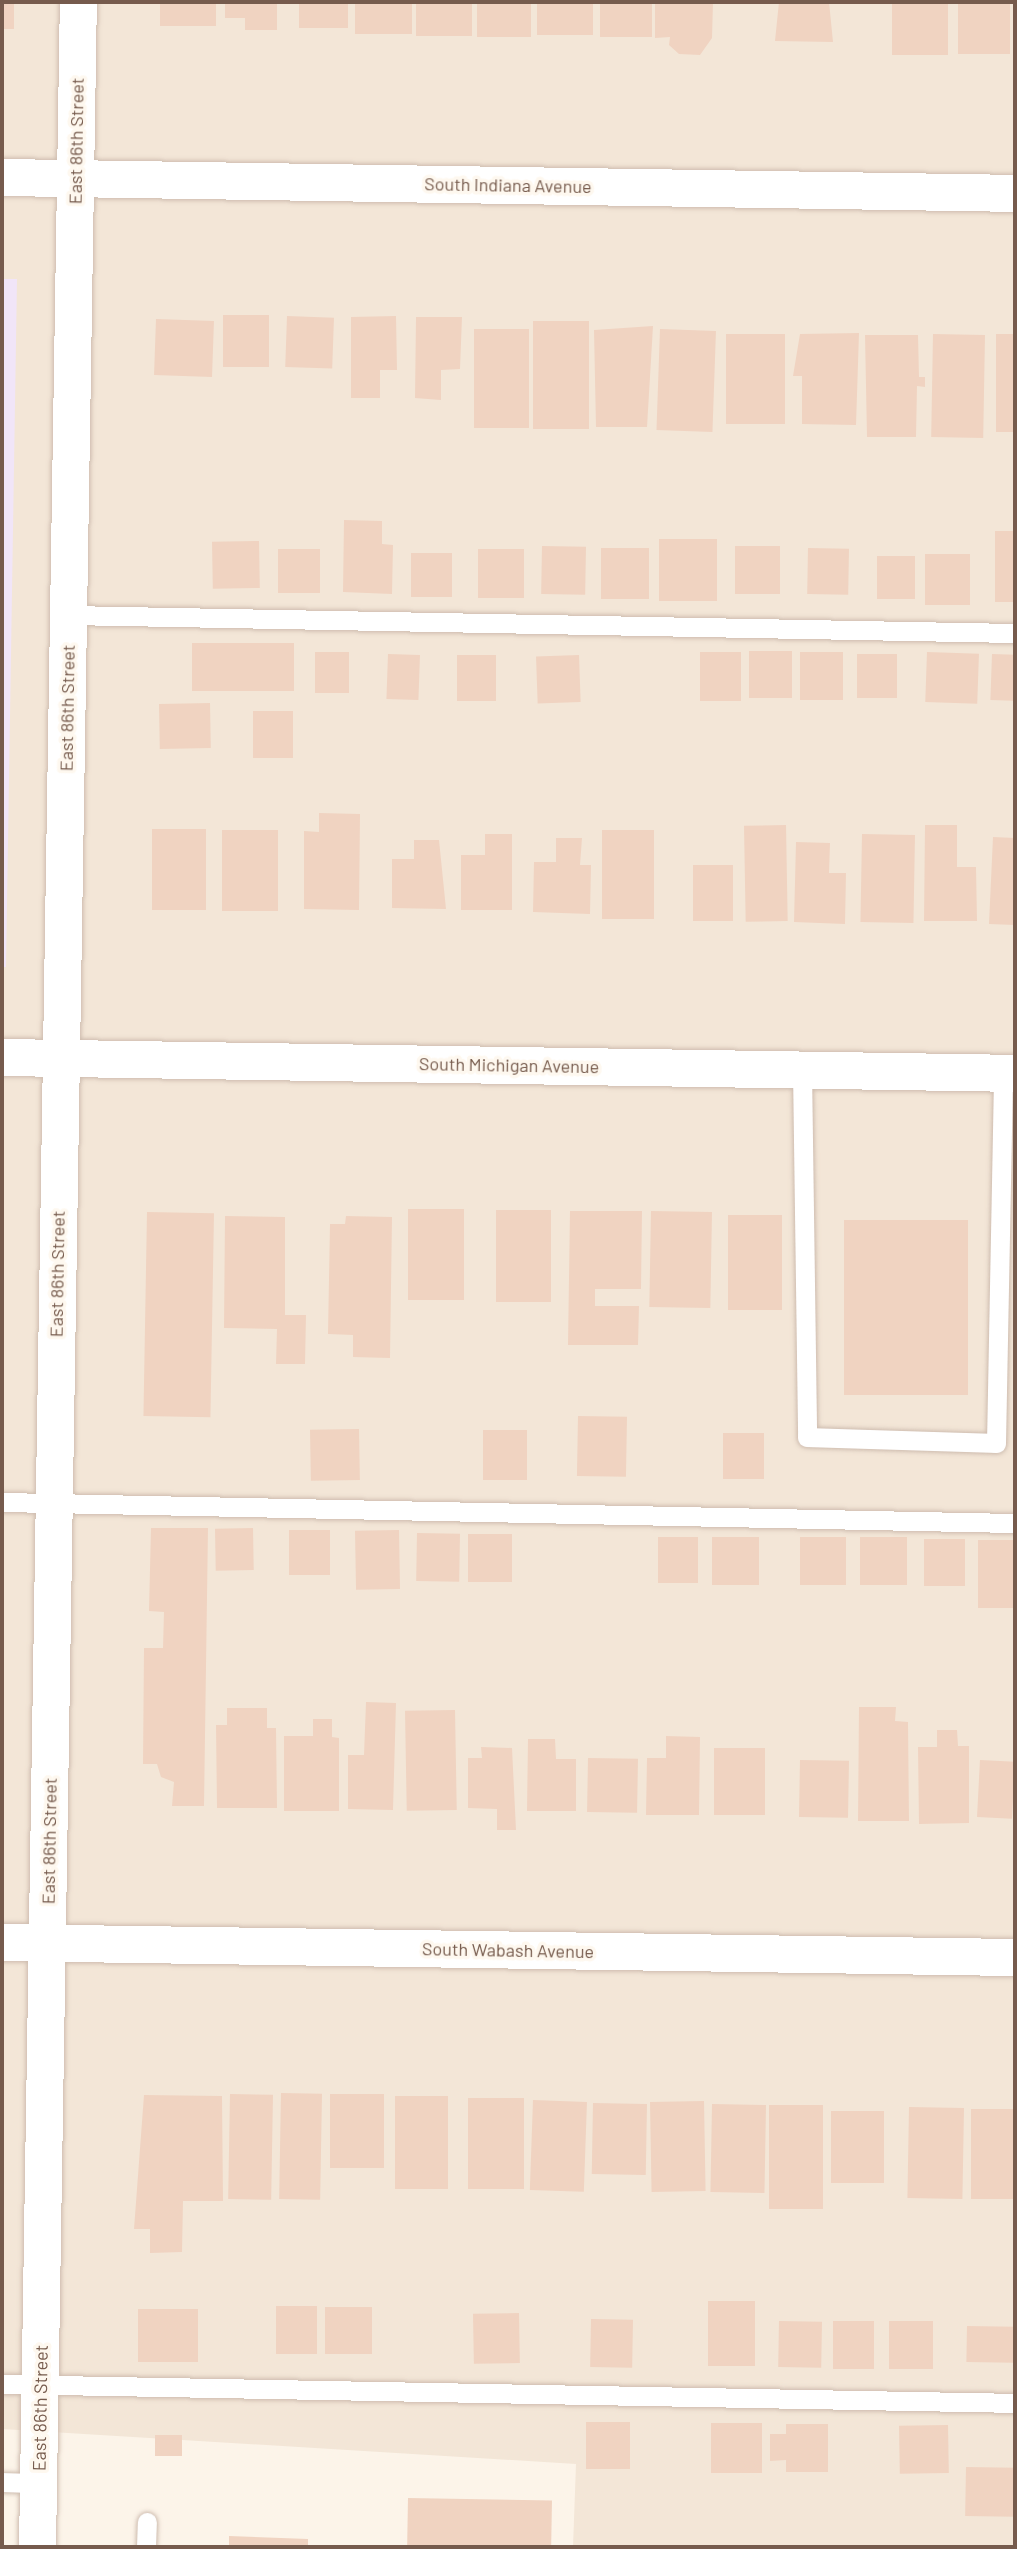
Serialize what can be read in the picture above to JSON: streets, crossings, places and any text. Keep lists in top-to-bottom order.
{
  "streets": {
    "street": [
      "East 86th Street",
      "South Indiana Avenue",
      "South Michigan Avenue",
      "South Wabash Avenue"
    ]
  },
  "crossings": [
    ["East 86th Street", "South Indiana Avenue"],
    ["East 86th Street", "South Michigan Avenue"],
    ["East 86th Street", "South Wabash Avenue"]
  ]
}
